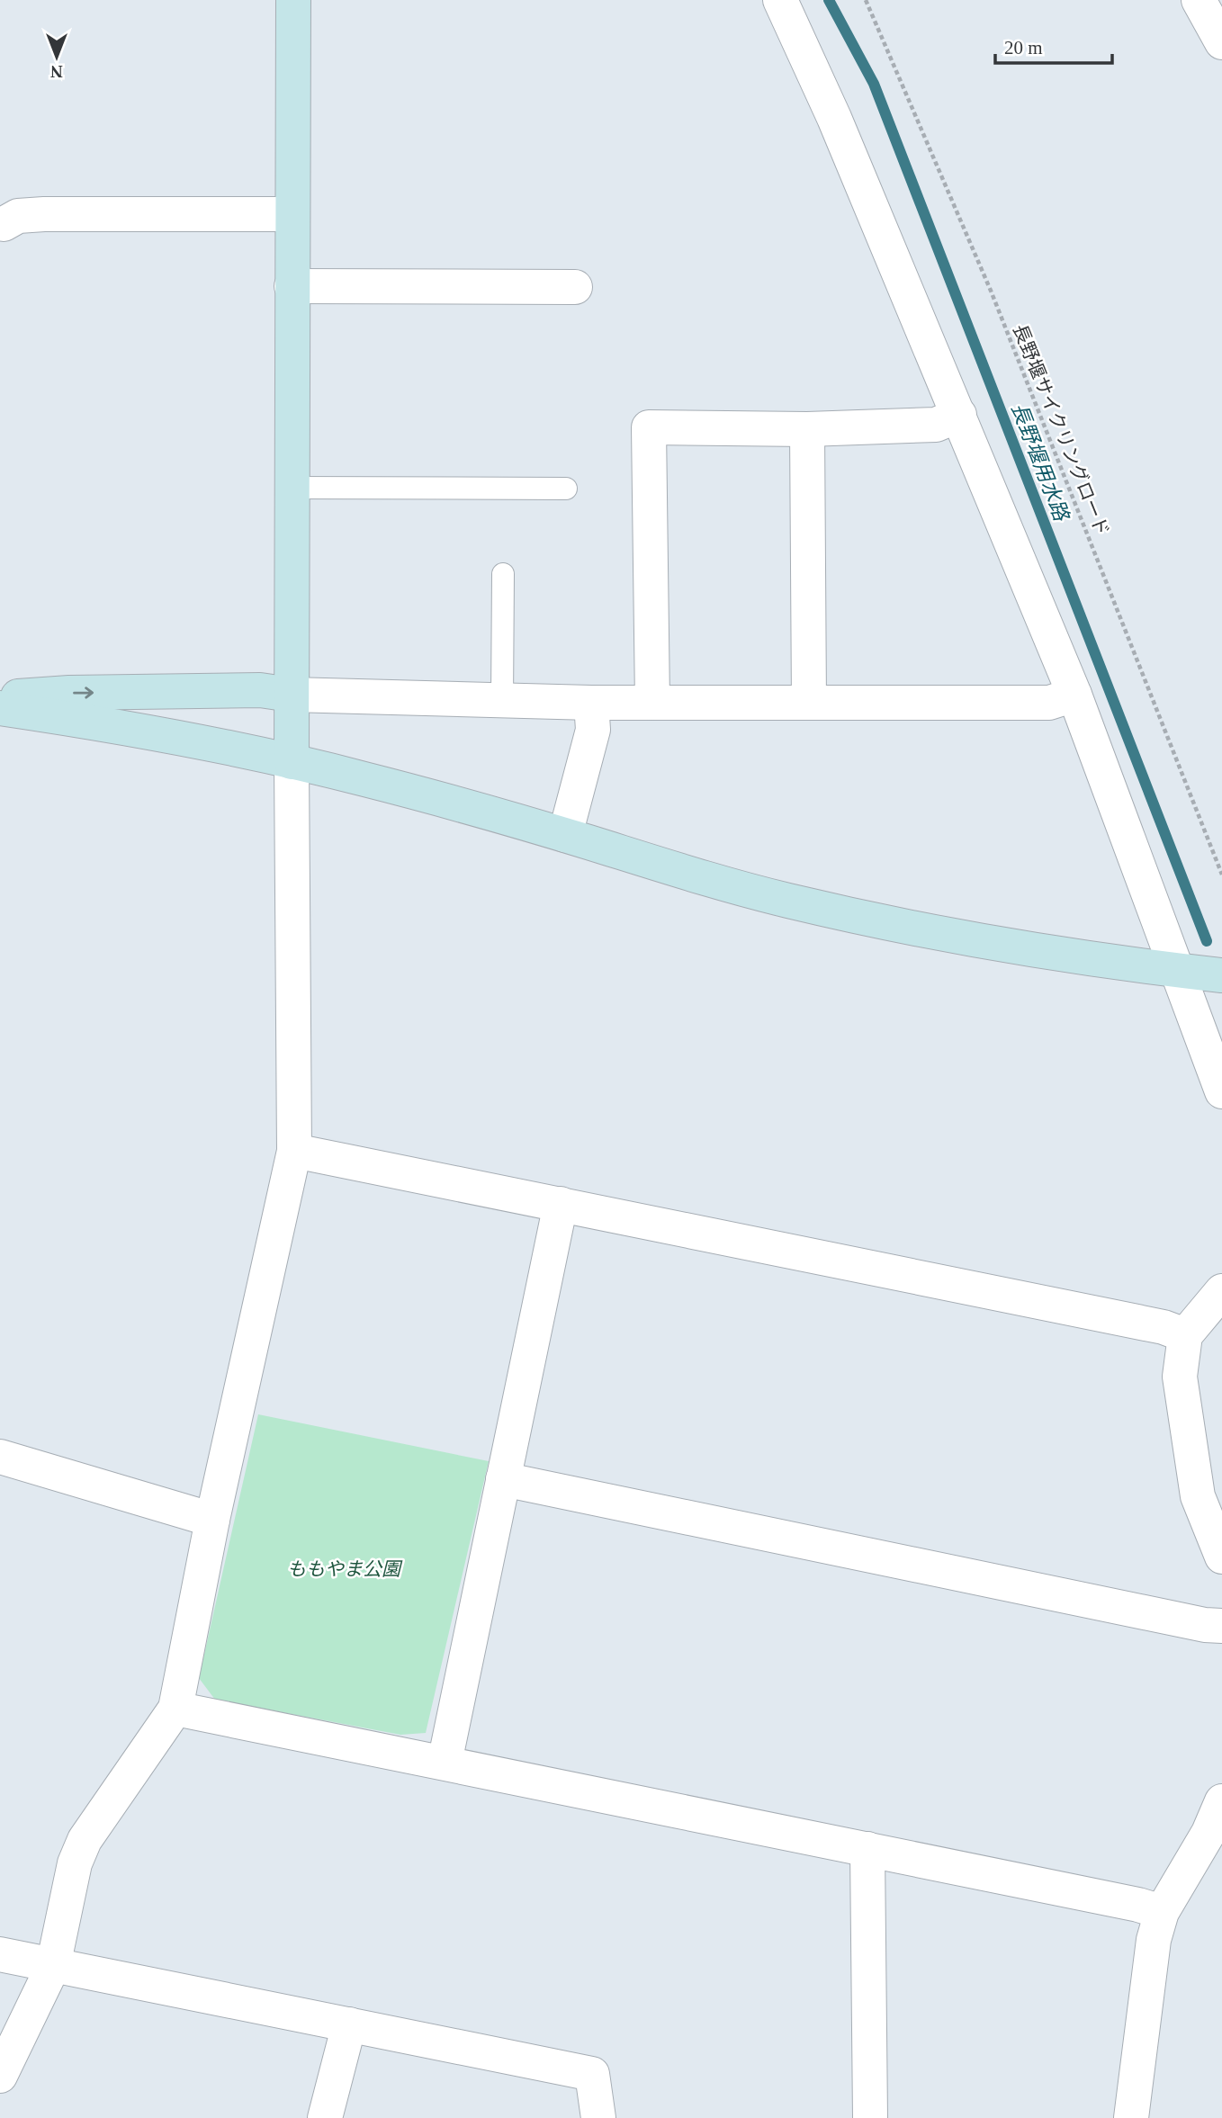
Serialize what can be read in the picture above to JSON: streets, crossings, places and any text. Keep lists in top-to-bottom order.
{
  "streets": {
    "path": ["長野堰サイクリングロード"]
  },
  "water": ["長野堰用水路"],
  "parks": ["ももやま公園"],
  "scale_bar": "20 m",
  "north": "bottom"
}
